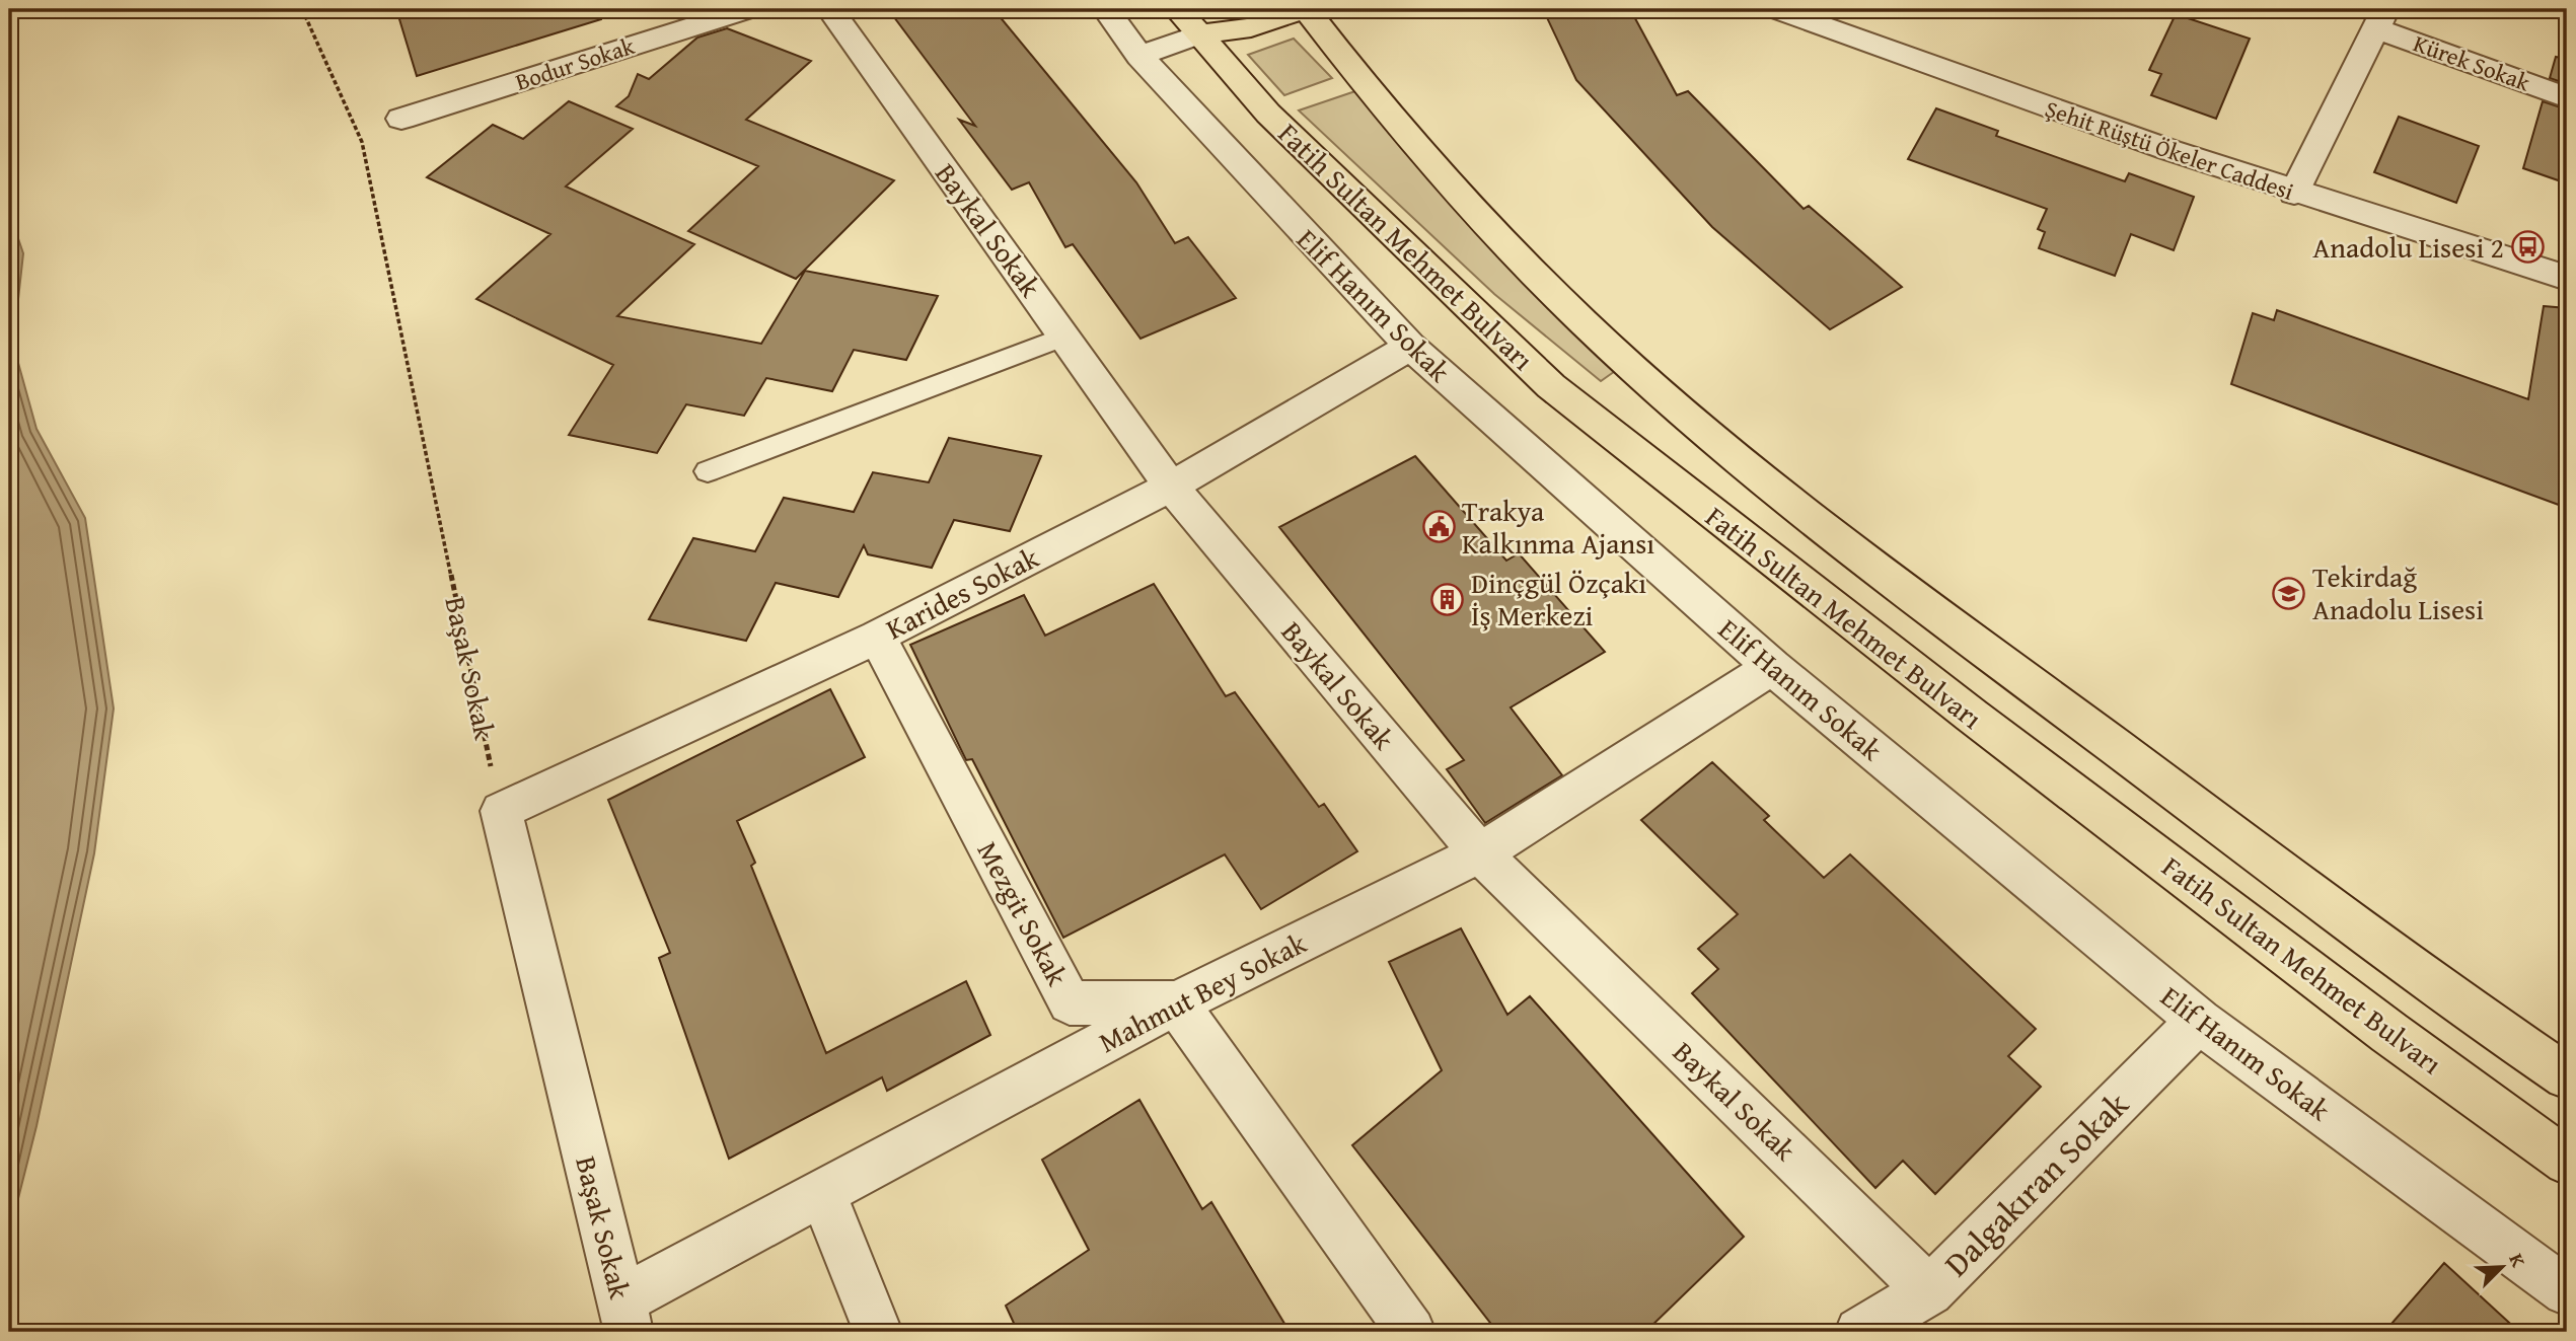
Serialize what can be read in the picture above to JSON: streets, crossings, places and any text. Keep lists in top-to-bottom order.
{
  "streets": {
    "main road": ["Fatih Sultan Mehmet Bulvarı"],
    "street": [
      "Kürek Sokak",
      "Bodur Sokak",
      "Şehit Rüştü Ökeler Caddesi",
      "Baykal Sokak",
      "Elif Hanım Sokak",
      "Karides Sokak",
      "Başak Sokak",
      "Mezgit Sokak",
      "Mahmut Bey Sokak",
      "Dalgakıran Sokak"
    ]
  },
  "crossings": [
    ["Baykal Sokak", "Karides Sokak"],
    ["Baykal Sokak", "Mahmut Bey Sokak"],
    ["Baykal Sokak", "Dalgakıran Sokak"],
    ["Elif Hanım Sokak", "Karides Sokak"],
    ["Elif Hanım Sokak", "Mahmut Bey Sokak"],
    ["Elif Hanım Sokak", "Dalgakıran Sokak"],
    ["Karides Sokak", "Başak Sokak"],
    ["Karides Sokak", "Mezgit Sokak"],
    ["Başak Sokak", "Mahmut Bey Sokak"],
    ["Mezgit Sokak", "Mahmut Bey Sokak"]
  ],
  "places": {
    "bus stop": ["Anadolu Lisesi 2"],
    "public building": ["Trakya Kalkınma Ajansı"],
    "school or university": ["Tekirdağ Anadolu Lisesi"],
    "building": ["Dinçgül Özçakı İş Merkezi"]
  },
  "north": "top right"
}
